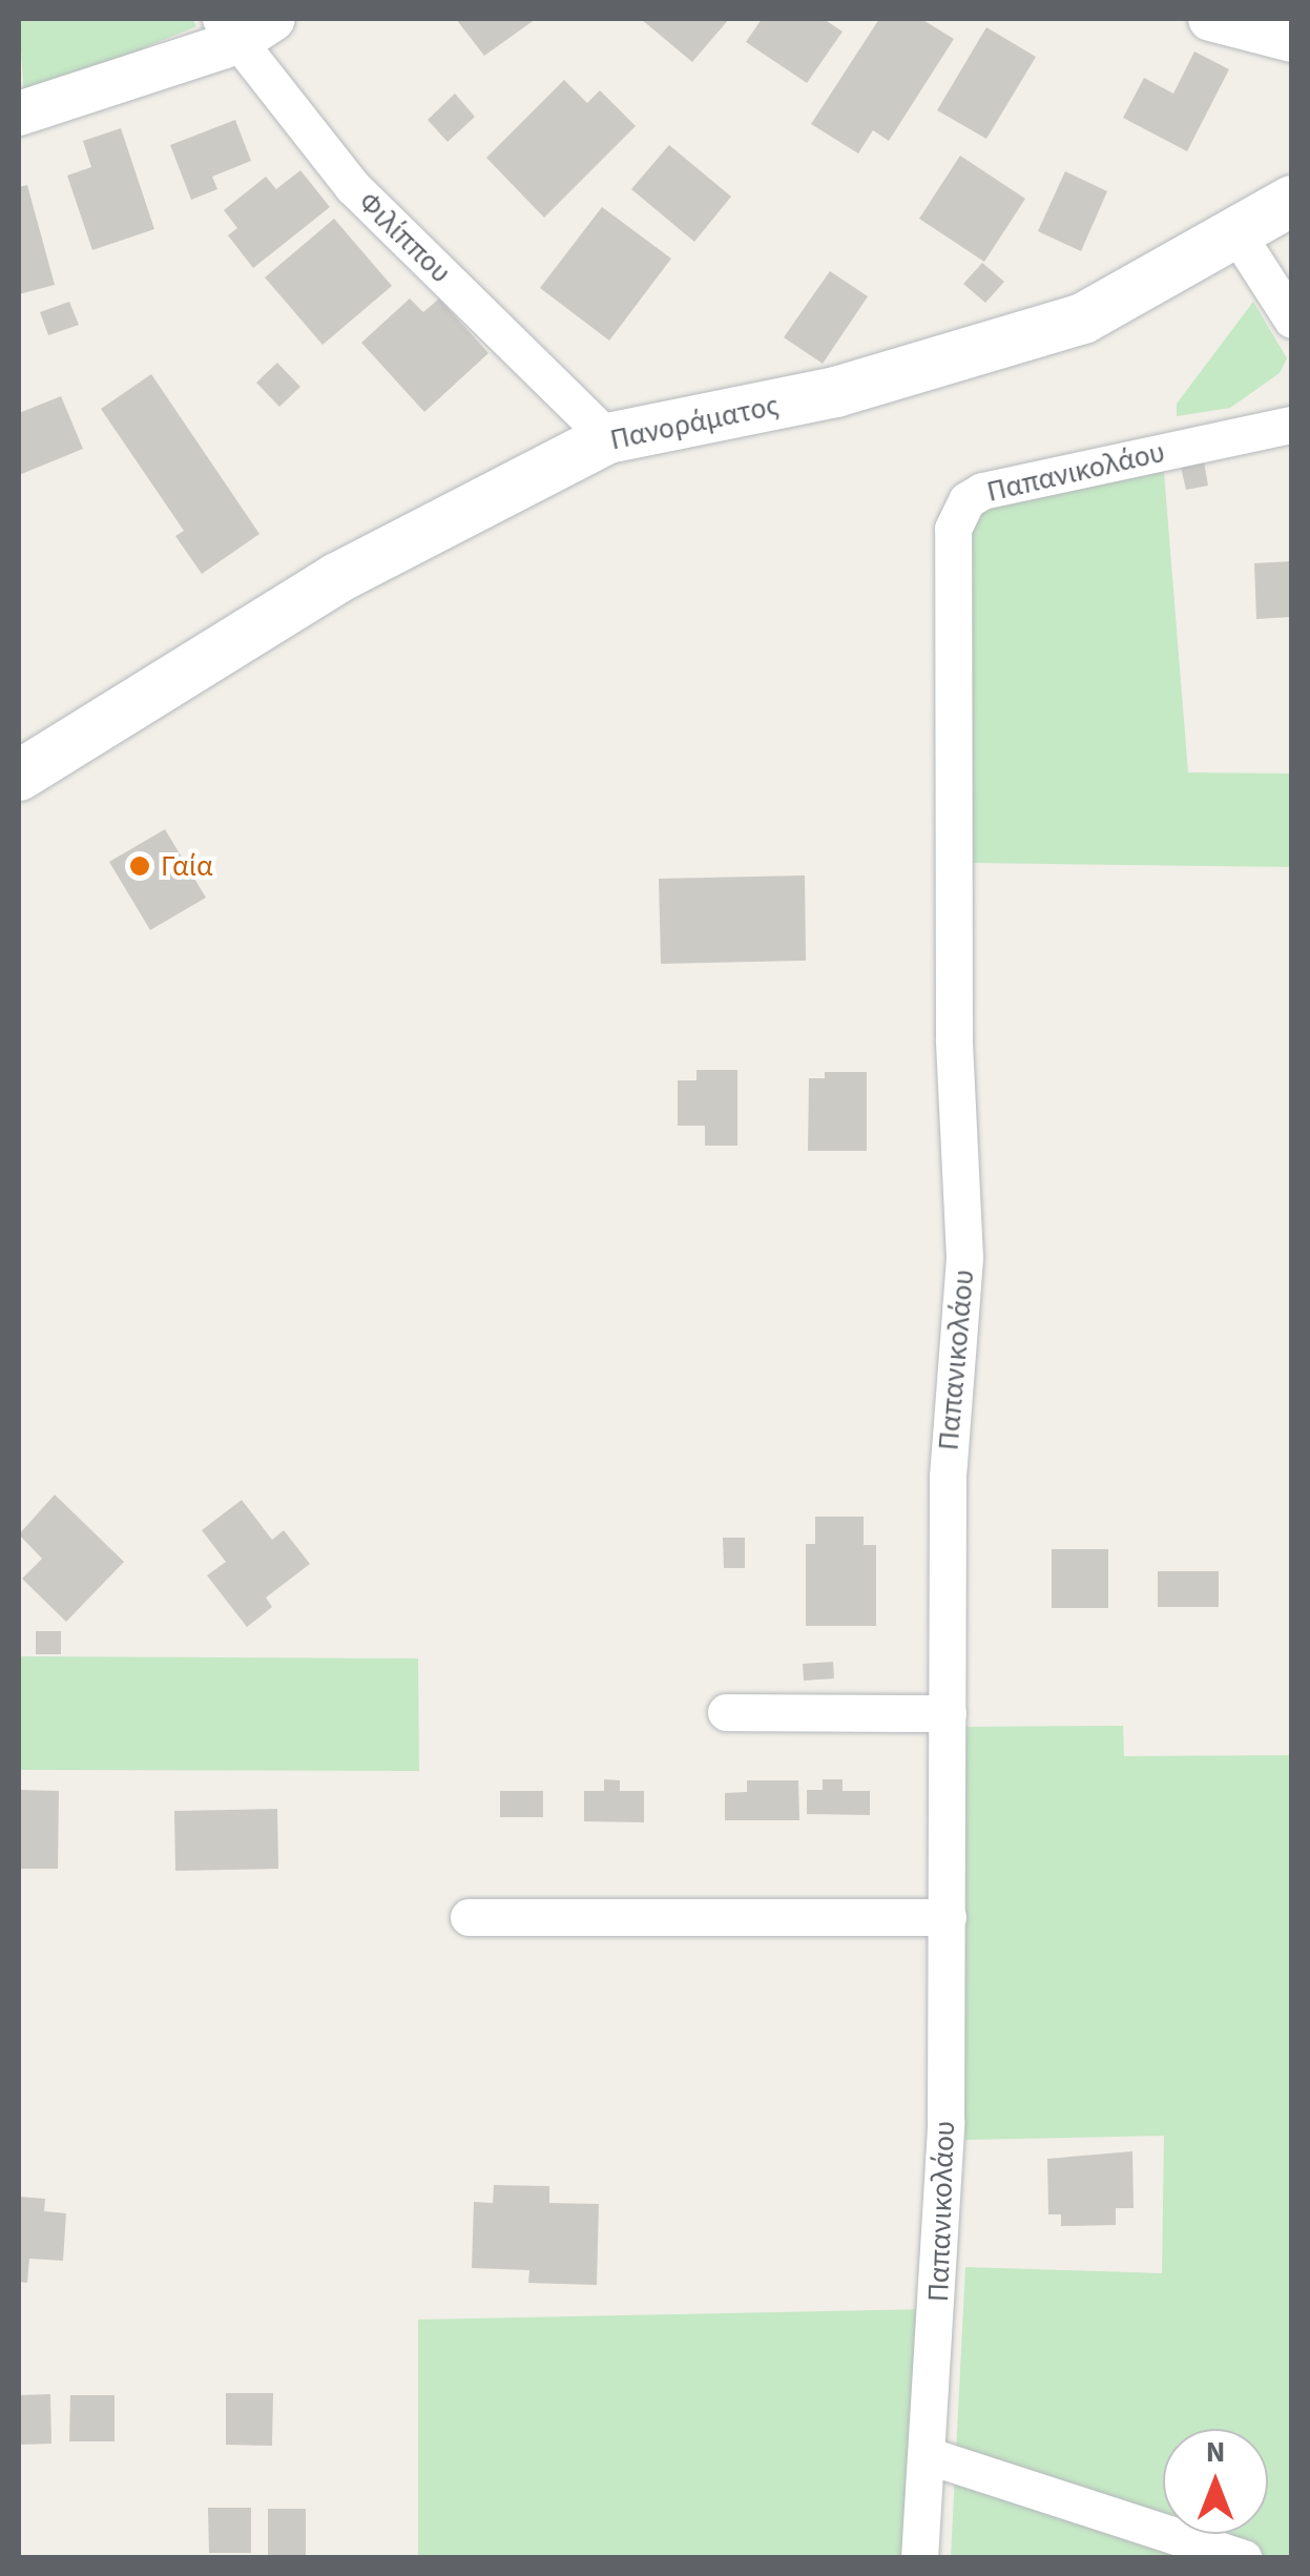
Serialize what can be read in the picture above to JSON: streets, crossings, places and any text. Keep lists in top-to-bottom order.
{
  "streets": {
    "main road": ["Πανοράματος"],
    "street": ["Φιλίππου", "Παπανικολάου"]
  },
  "crossings": [
    ["Φιλίππου", "Πανοράματος"]
  ],
  "places": ["Γαία"],
  "north": "top"
}
